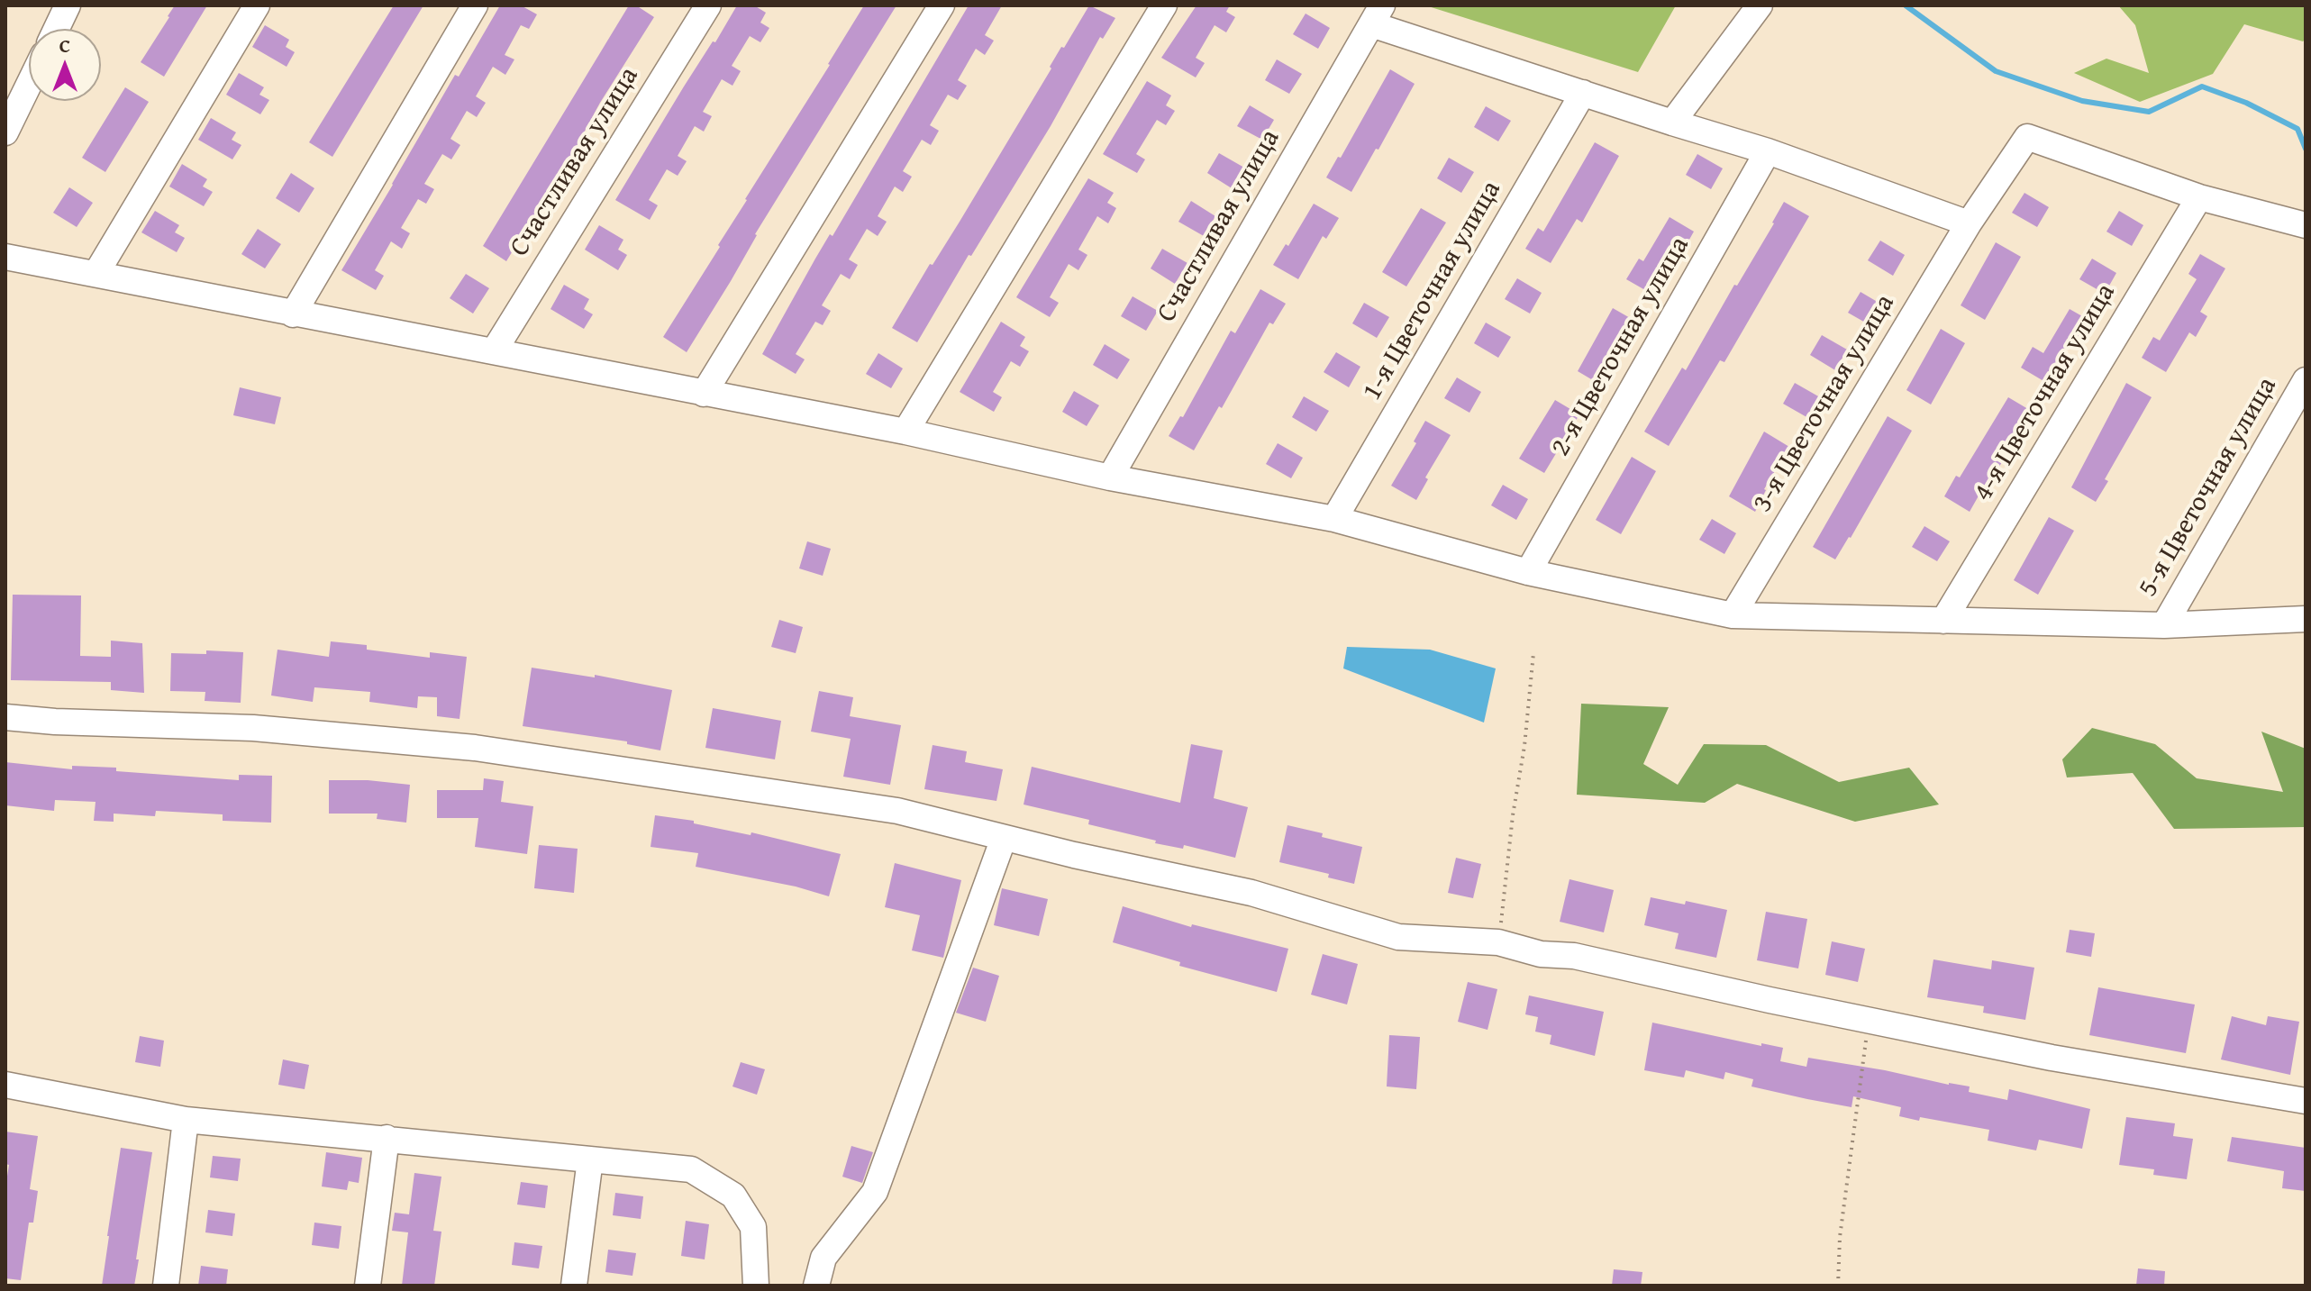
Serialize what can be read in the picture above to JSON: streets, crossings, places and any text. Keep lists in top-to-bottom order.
{
  "streets": {
    "street": [
      "Счастливая улица",
      "1-я Цветочная улица",
      "2-я Цветочная улица",
      "4-я Цветочная улица",
      "3-я Цветочная улица",
      "5-я Цветочная улица"
    ]
  },
  "crossings": [
    ["4-я Цветочная улица", "3-я Цветочная улица"]
  ],
  "north": "top"
}
